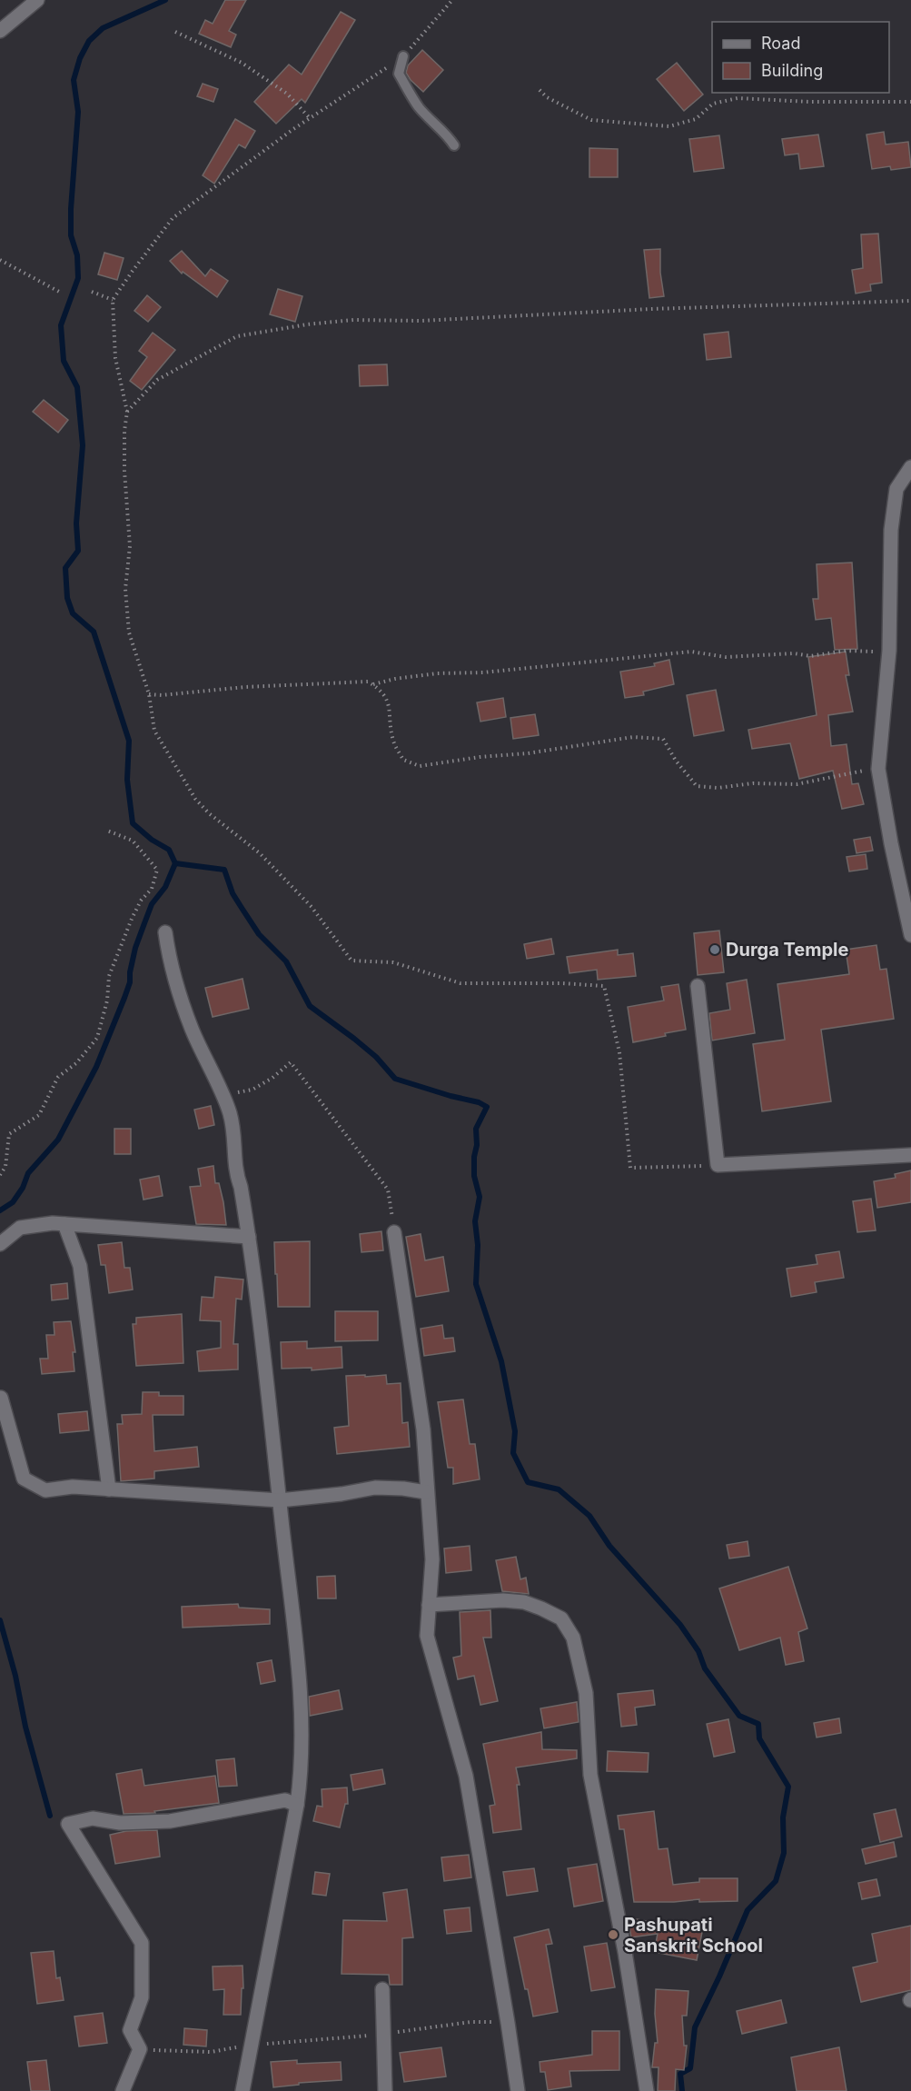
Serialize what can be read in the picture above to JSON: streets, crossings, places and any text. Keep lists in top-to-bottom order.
{
  "places": ["Durga Temple", "Pashupati Sanskrit School"],
  "legend": ["Road", "Building"]
}
